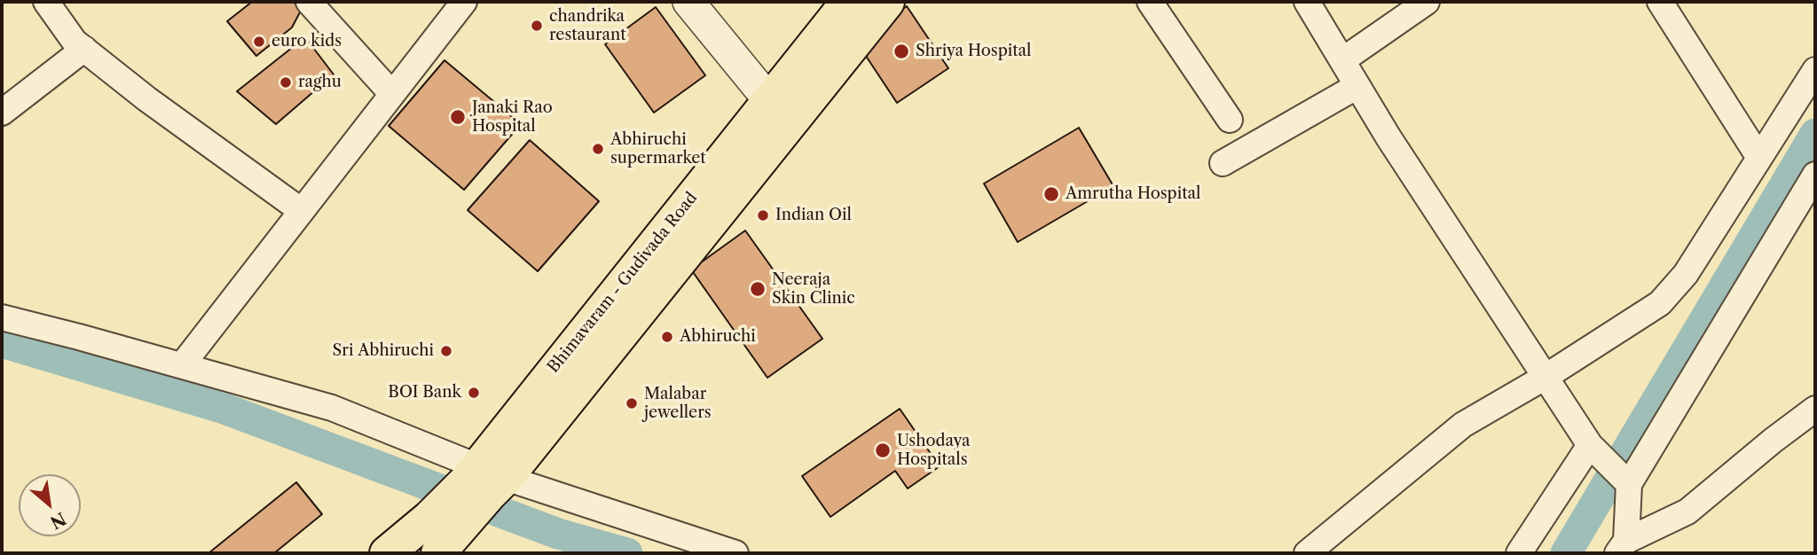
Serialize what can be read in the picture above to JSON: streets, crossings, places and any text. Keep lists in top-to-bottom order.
{
  "streets": {
    "main road": ["Bhimavaram - Gudivada Road"]
  },
  "places": [
    "chandrika restaurant",
    "euro kids",
    "Shriya Hospital",
    "raghu",
    "Janaki Rao Hospital",
    "Abhiruchi supermarket",
    "Amrutha Hospital",
    "Indian Oil",
    "Neeraja Skin Clinic",
    "Abhiruchi",
    "Sri Abhiruchi",
    "BOI Bank",
    "Malabar jewellers",
    "Ushodaya Hospitals"
  ],
  "north": "bottom right"
}
